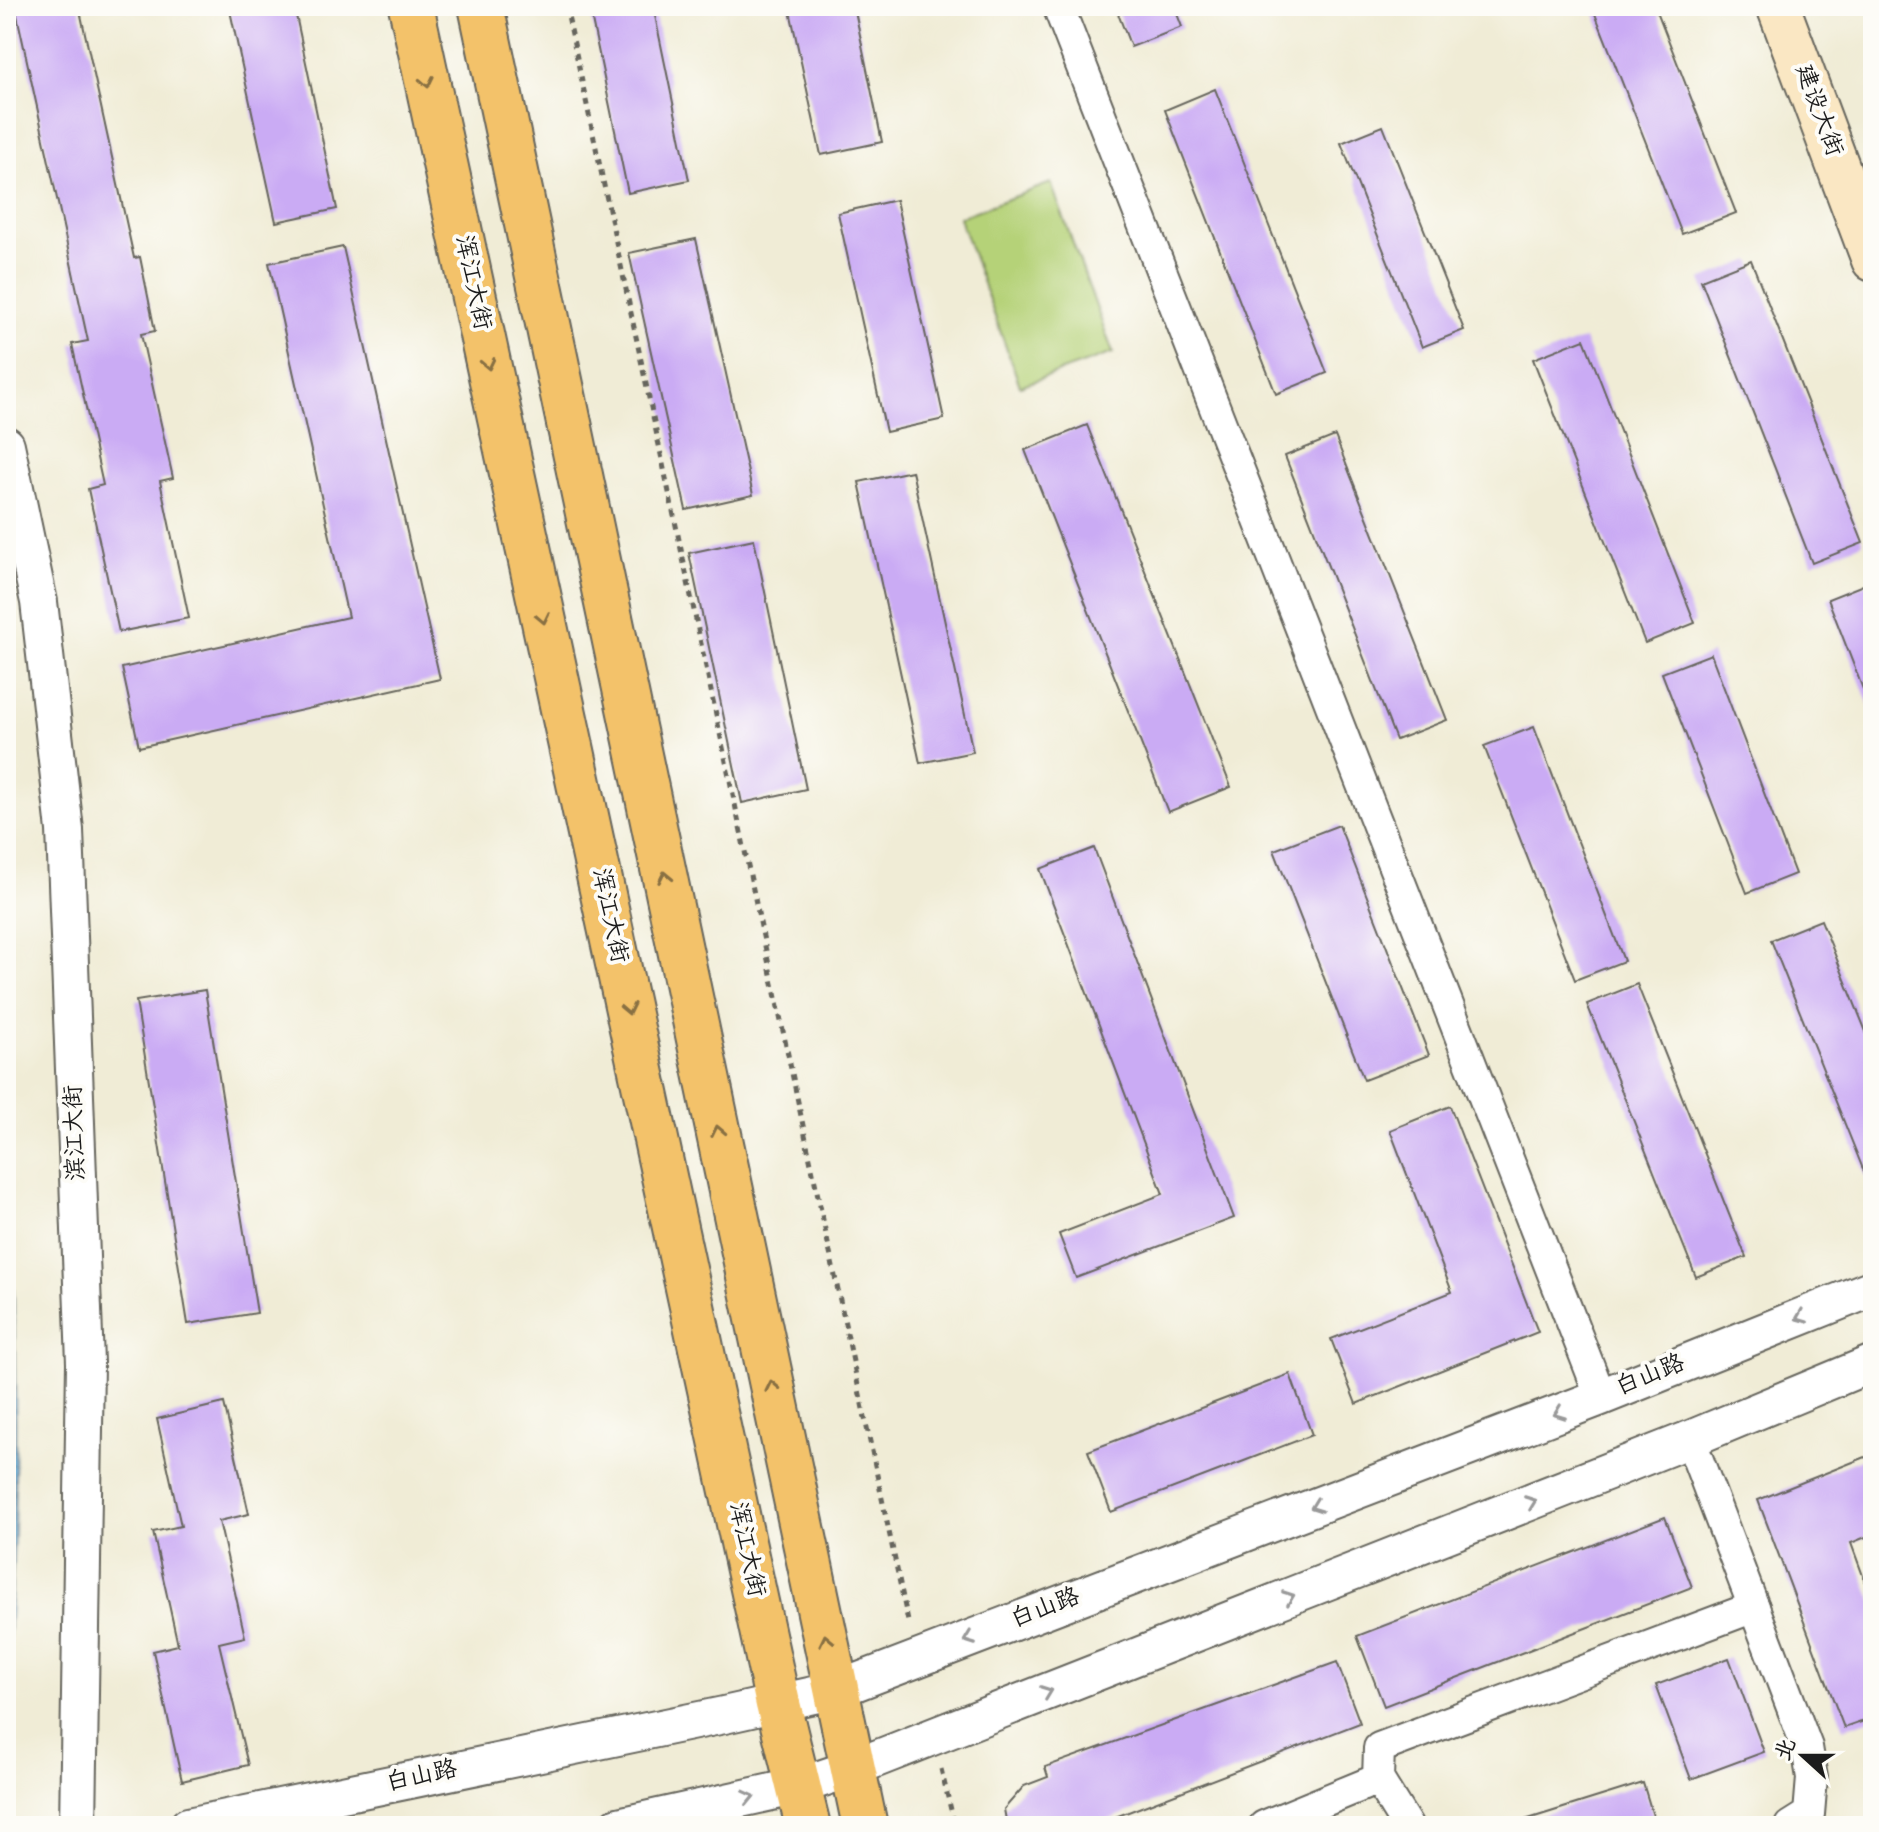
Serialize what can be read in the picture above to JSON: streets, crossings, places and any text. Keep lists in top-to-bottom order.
{
  "streets": {
    "main road": ["建设大街", "浑江大街"],
    "street": ["滨江大街", "白山路"]
  },
  "crossings": [
    ["浑江大街", "白山路"]
  ],
  "north": "left"
}
